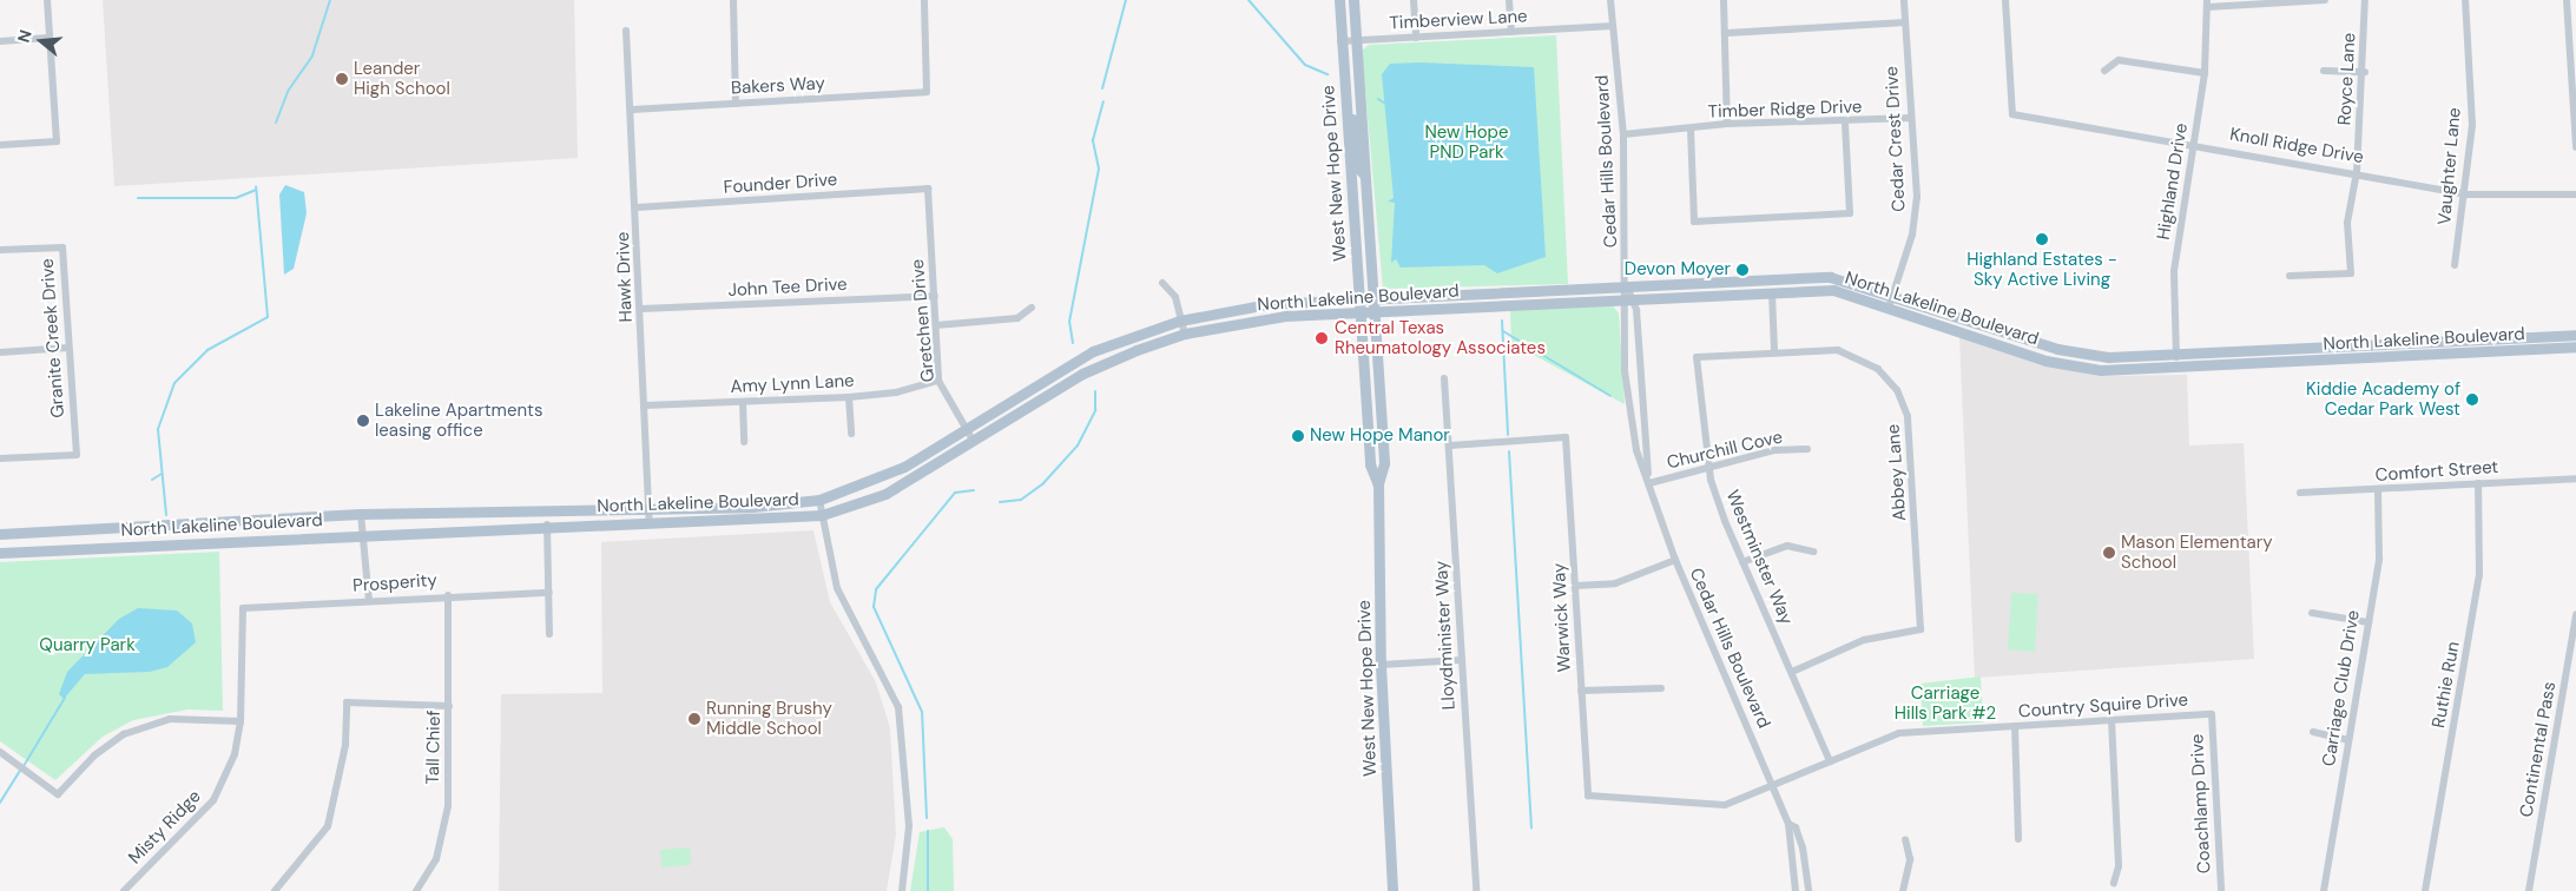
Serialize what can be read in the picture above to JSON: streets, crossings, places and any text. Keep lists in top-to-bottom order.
{
  "streets": {
    "main road": ["West New Hope Drive", "North Lakeline Boulevard"],
    "street": [
      "Timberview Lane",
      "Royce Lane",
      "Bakers Way",
      "Timber Ridge Drive",
      "Cedar Crest Drive",
      "Knoll Ridge Drive",
      "Cedar Hills Boulevard",
      "Vaughter Lane",
      "Highland Drive",
      "Founder Drive",
      "Hawk Drive",
      "John Tee Drive",
      "Gretchen Drive",
      "Granite Creek Drive",
      "Amy Lynn Lane",
      "Churchill Cove",
      "Comfort Street",
      "Abbey Lane",
      "Westminster Way",
      "Prosperity",
      "Warwick Way",
      "Lloydminister Way",
      "Ruthie Run",
      "Carriage Club Drive",
      "Country Squire Drive",
      "Tall Chief",
      "Continental Pass",
      "Coachlamp Drive",
      "Misty Ridge"
    ]
  },
  "crossings": [
    ["Timberview Lane", "Cedar Hills Boulevard"],
    ["Timberview Lane", "West New Hope Drive"],
    ["Royce Lane", "Knoll Ridge Drive"],
    ["Bakers Way", "Hawk Drive"],
    ["Timber Ridge Drive", "Cedar Crest Drive"],
    ["Timber Ridge Drive", "Cedar Hills Boulevard"],
    ["Cedar Crest Drive", "North Lakeline Boulevard"],
    ["Knoll Ridge Drive", "Vaughter Lane"],
    ["Knoll Ridge Drive", "Highland Drive"],
    ["Cedar Hills Boulevard", "North Lakeline Boulevard"],
    ["Cedar Hills Boulevard", "Churchill Cove"],
    ["Cedar Hills Boulevard", "Country Squire Drive"],
    ["West New Hope Drive", "North Lakeline Boulevard"],
    ["Highland Drive", "North Lakeline Boulevard"],
    ["Founder Drive", "Hawk Drive"],
    ["Founder Drive", "Gretchen Drive"],
    ["Hawk Drive", "John Tee Drive"],
    ["Hawk Drive", "North Lakeline Boulevard"],
    ["Hawk Drive", "Amy Lynn Lane"],
    ["John Tee Drive", "Gretchen Drive"],
    ["North Lakeline Boulevard", "Gretchen Drive"],
    ["Gretchen Drive", "Amy Lynn Lane"],
    ["Churchill Cove", "Westminster Way"],
    ["Comfort Street", "Ruthie Run"],
    ["Comfort Street", "Carriage Club Drive"],
    ["Abbey Lane", "Westminster Way"],
    ["Westminster Way", "Country Squire Drive"],
    ["Prosperity", "Tall Chief"],
    ["Prosperity", "Misty Ridge"],
    ["Warwick Way", "Lloydminister Way"],
    ["Warwick Way", "Country Squire Drive"],
    ["Country Squire Drive", "Coachlamp Drive"]
  ],
  "parks": ["New Hope PND Park", "Quarry Park", "Carriage Hills Park #2"],
  "places": [
    "Leander High School",
    "Highland Estates - Sky Active Living",
    "Devon Moyer",
    "Central Texas Rheumatology Associates",
    "Kiddie Academy of Cedar Park West",
    "Lakeline Apartments leasing office",
    "New Hope Manor",
    "Mason Elementary School",
    "Running Brushy Middle School"
  ],
  "north": "left"
}
